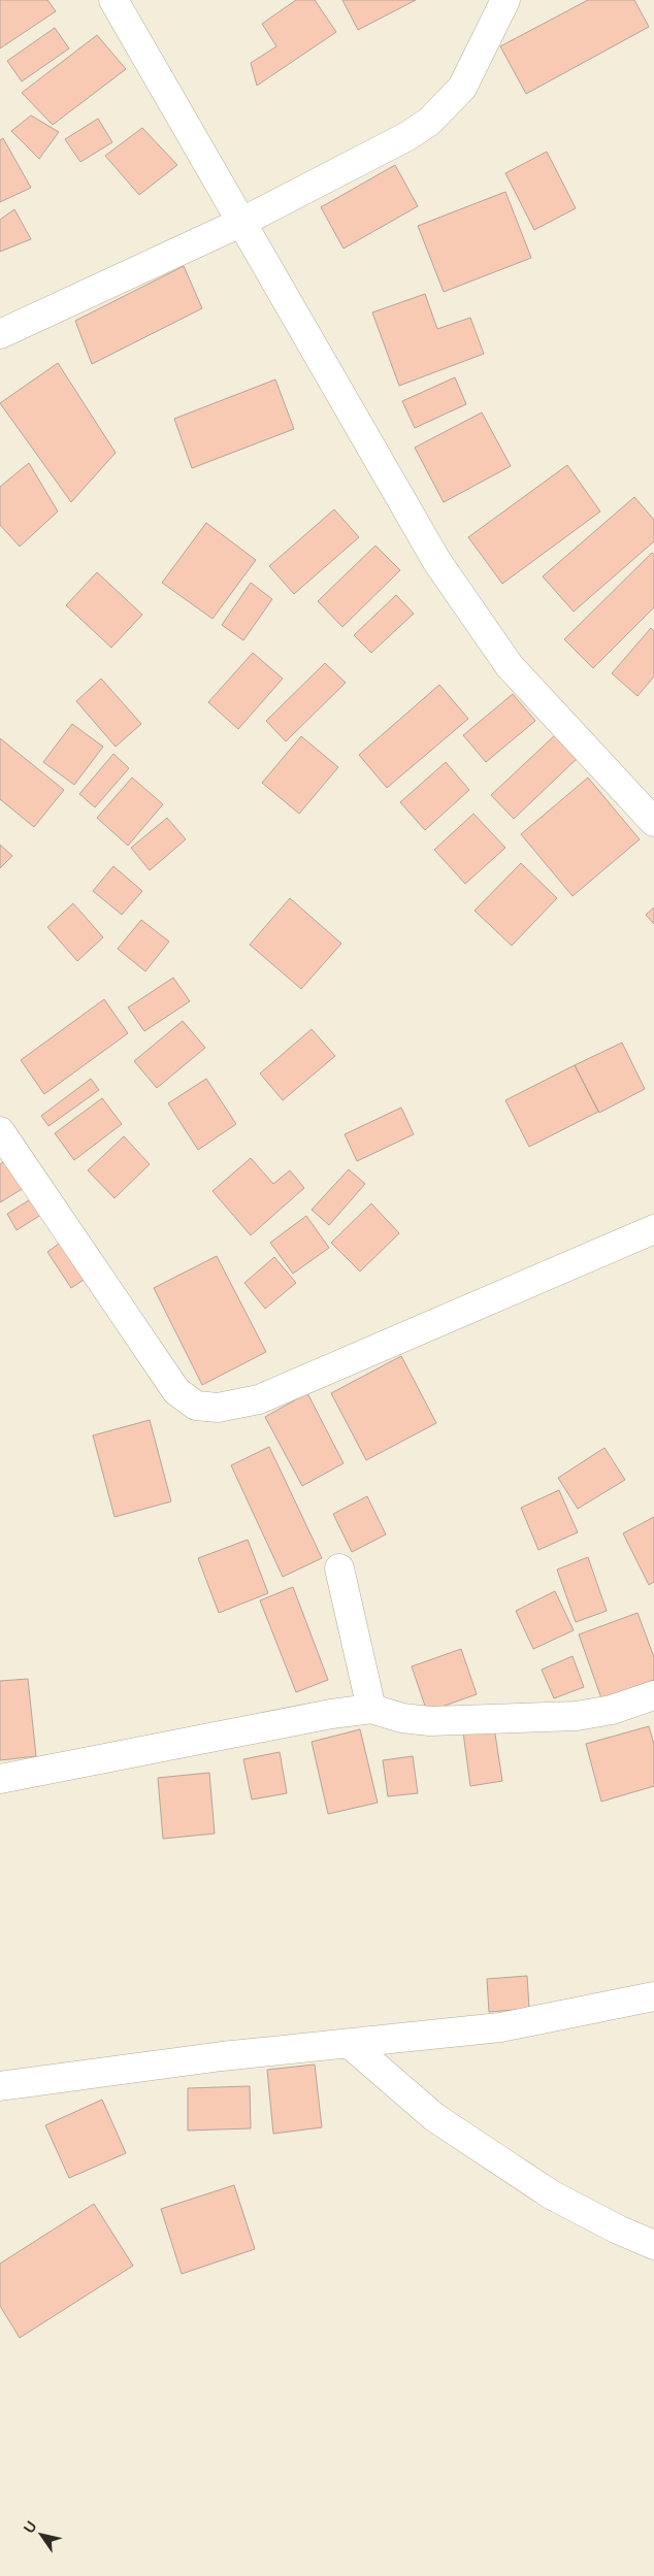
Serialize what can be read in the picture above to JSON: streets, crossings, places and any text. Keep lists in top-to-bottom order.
{
  "north": "top left"
}
